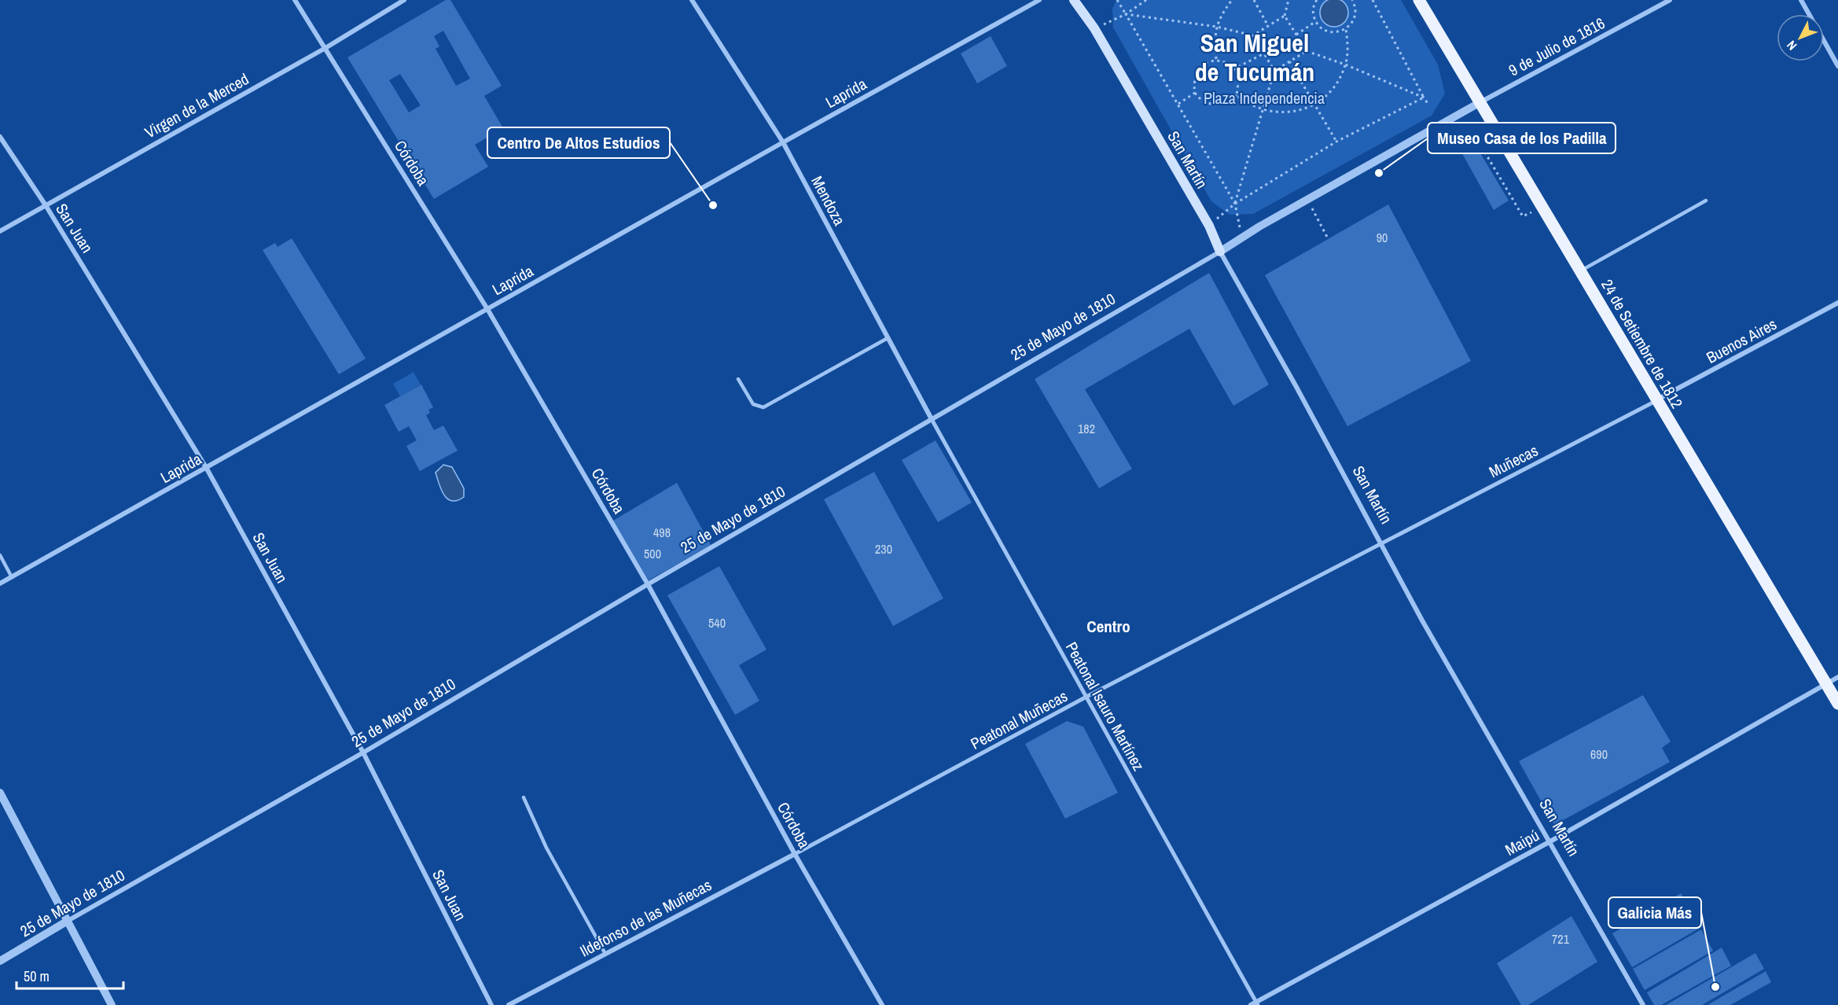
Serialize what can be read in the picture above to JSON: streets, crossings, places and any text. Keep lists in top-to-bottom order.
{
  "streets": {
    "main road": ["San Martín", "24 de Setiembre de 1812"],
    "street": [
      "9 de Julio de 1816",
      "Laprida",
      "Virgen de la Merced",
      "Córdoba",
      "Mendoza",
      "San Juan",
      "25 de Mayo de 1810",
      "Buenos Aires",
      "Muñecas",
      "Peatonal Isauro Martínez",
      "Peatonal Muñecas",
      "Maipú",
      "Ildefonso de las Muñecas"
    ]
  },
  "crossings": [
    ["9 de Julio de 1816", "25 de Mayo de 1810"],
    ["9 de Julio de 1816", "24 de Setiembre de 1812"],
    ["Laprida", "Córdoba"],
    ["Laprida", "Mendoza"],
    ["Laprida", "San Juan"],
    ["Virgen de la Merced", "Córdoba"],
    ["Virgen de la Merced", "San Juan"],
    ["San Martín", "25 de Mayo de 1810"],
    ["San Martín", "Muñecas"],
    ["San Martín", "Peatonal Muñecas"],
    ["San Martín", "Maipú"],
    ["Córdoba", "25 de Mayo de 1810"],
    ["Córdoba", "Peatonal Muñecas"],
    ["Córdoba", "Ildefonso de las Muñecas"],
    ["Mendoza", "25 de Mayo de 1810"],
    ["Mendoza", "Peatonal Isauro Martínez"],
    ["San Juan", "25 de Mayo de 1810"],
    ["25 de Mayo de 1810", "24 de Setiembre de 1812"],
    ["25 de Mayo de 1810", "Peatonal Isauro Martínez"],
    ["Buenos Aires", "24 de Setiembre de 1812"],
    ["Buenos Aires", "Muñecas"],
    ["24 de Setiembre de 1812", "Muñecas"],
    ["24 de Setiembre de 1812", "Maipú"],
    ["Muñecas", "Peatonal Muñecas"],
    ["Peatonal Isauro Martínez", "Peatonal Muñecas"],
    ["Peatonal Isauro Martínez", "Maipú"],
    ["Peatonal Muñecas", "Ildefonso de las Muñecas"]
  ],
  "districts": ["San Miguel de Tucumán", "Centro"],
  "parks": ["Plaza Independencia"],
  "places": ["Museo Casa de los Padilla", "Centro De Altos Estudios", "Galicia Más"],
  "house_numbers": [
    "90",
    "182",
    "498",
    "230",
    "500",
    "540",
    "690",
    "721"
  ],
  "scale_bar": "50 m",
  "north": "bottom left"
}
